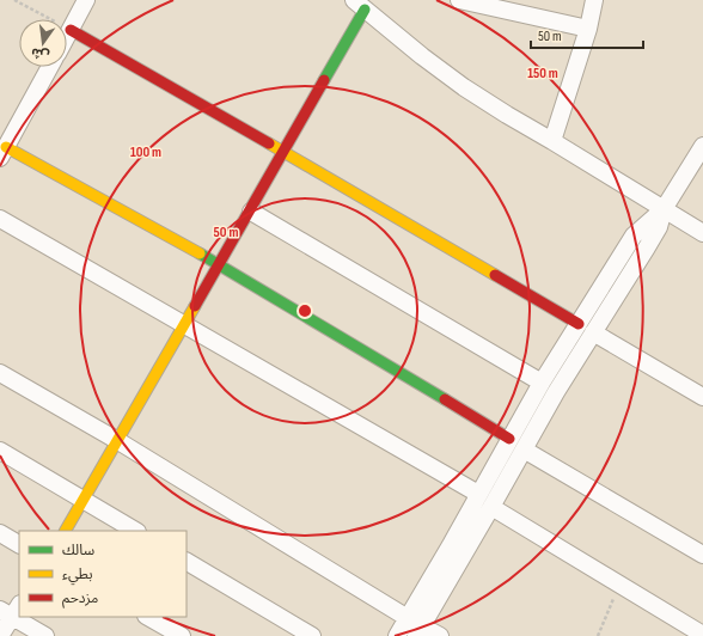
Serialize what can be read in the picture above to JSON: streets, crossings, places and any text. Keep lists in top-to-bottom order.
{
  "legend": ["سالك", "بطيء", "مزدحم"],
  "scale_bar": "50 m",
  "north": "bottom",
  "rings": ["150 m", "100 m", "50 m"]
}
